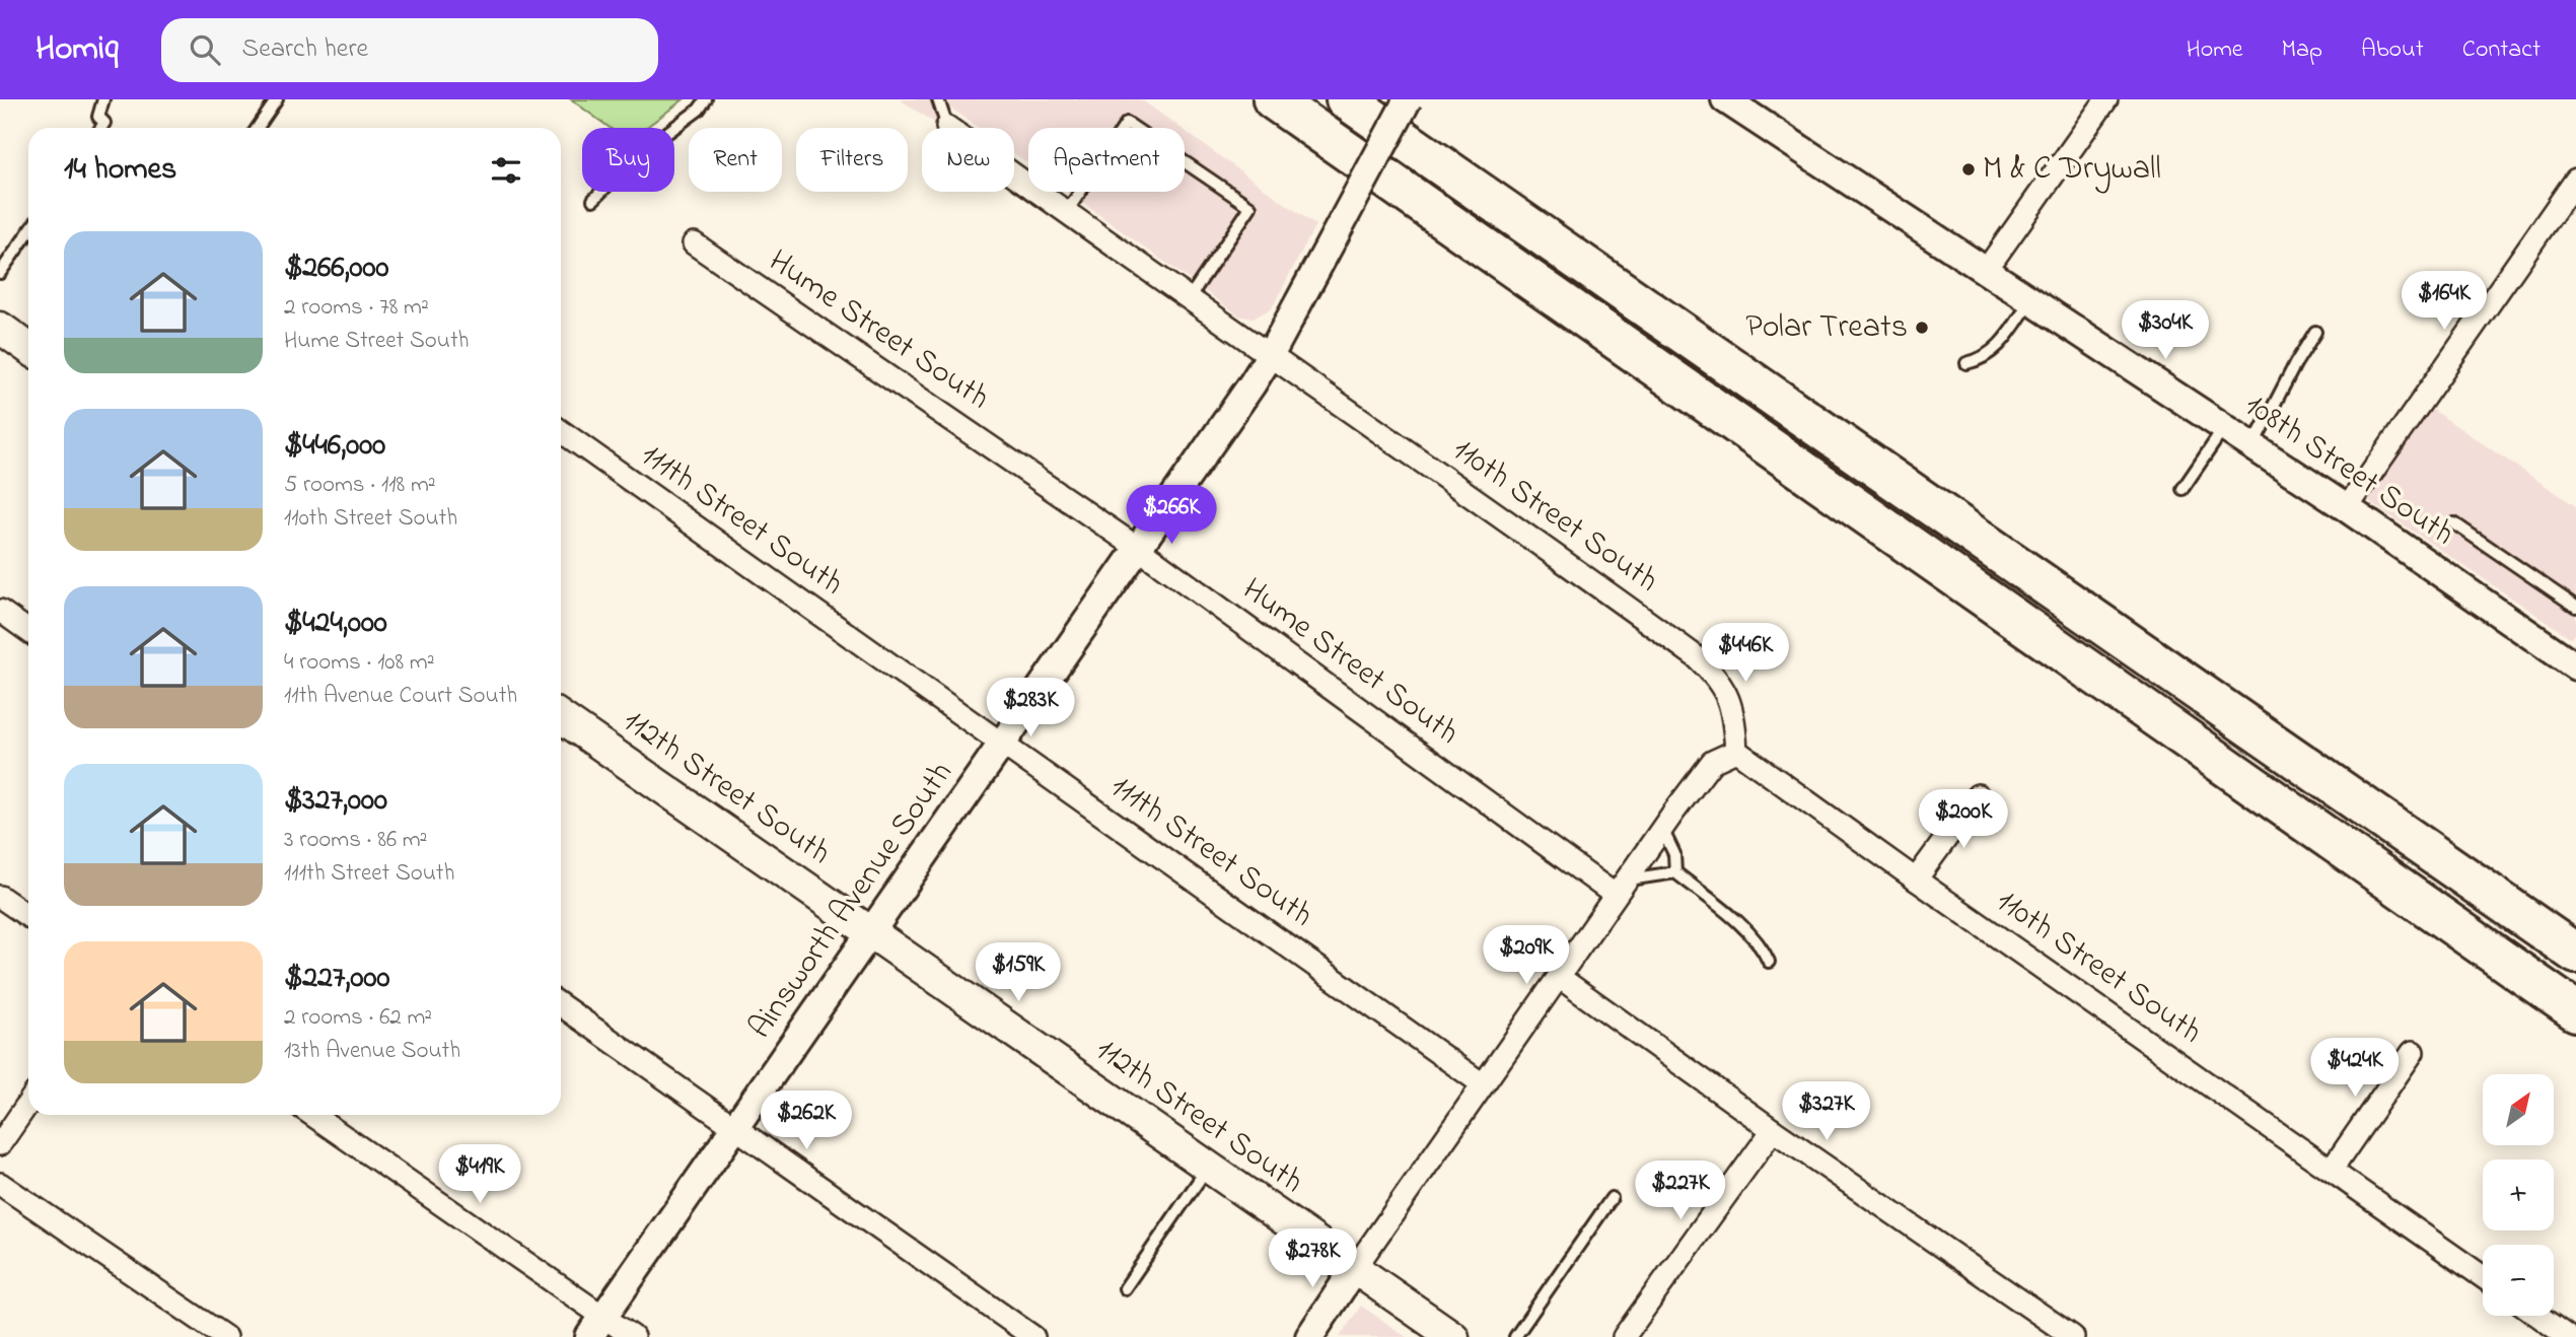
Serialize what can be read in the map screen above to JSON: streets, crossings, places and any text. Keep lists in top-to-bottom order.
{
  "streets": {
    "main road": ["112th Street South"],
    "street": [
      "Hume Street South",
      "108th Street South",
      "110th Street South",
      "111th Street South",
      "Ainsworth Avenue South"
    ]
  },
  "crossings": [
    ["Hume Street South", "Ainsworth Avenue South"],
    ["110th Street South", "Ainsworth Avenue South"],
    ["111th Street South", "Ainsworth Avenue South"],
    ["112th Street South", "Ainsworth Avenue South"]
  ],
  "places": ["M & C Drywall", "Polar Treats"],
  "north": "top right",
  "page": {
    "header": "Homiq",
    "search": "Search here",
    "nav": [
      "Home",
      "Map",
      "About",
      "Contact"
    ],
    "chip": [
      "Buy",
      "Rent",
      "Filters",
      "New",
      "Apartment"
    ],
    "heading": "14 homes",
    "list": [
      {
        "name": "$266,000",
        "note": "2 rooms · 78 m² · Hume Street South"
      },
      {
        "name": "$446,000",
        "note": "5 rooms · 118 m² · 110th Street South"
      },
      {
        "name": "$424,000",
        "note": "4 rooms · 108 m² · 11th Avenue Court South"
      },
      {
        "name": "$327,000",
        "note": "3 rooms · 86 m² · 111th Street South"
      },
      {
        "name": "$227,000",
        "note": "2 rooms · 62 m² · 13th Avenue South"
      }
    ],
    "price": [
      "$164K",
      "$304K",
      "$266K",
      "$446K",
      "$283K",
      "$200K",
      "$209K",
      "$159K",
      "$424K",
      "$327K",
      "$262K",
      "$419K",
      "$227K",
      "$278K"
    ],
    "map_buttons": ["+", "−"]
  }
}
